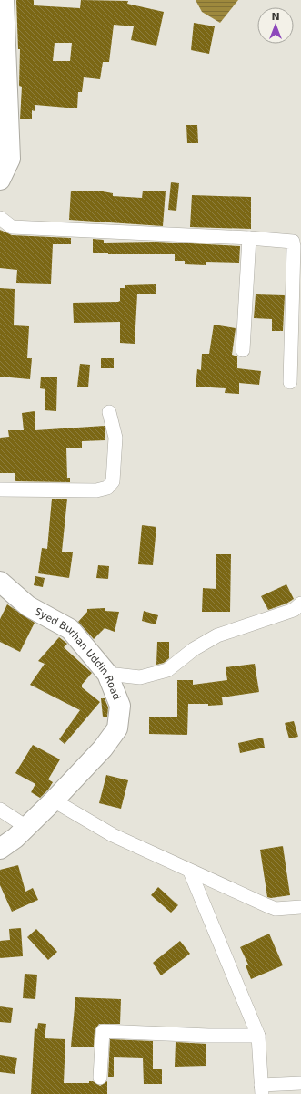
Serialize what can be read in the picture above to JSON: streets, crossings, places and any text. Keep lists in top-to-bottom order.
{
  "streets": {
    "street": ["Syed Burhan Uddin Road"]
  },
  "north": "top"
}
